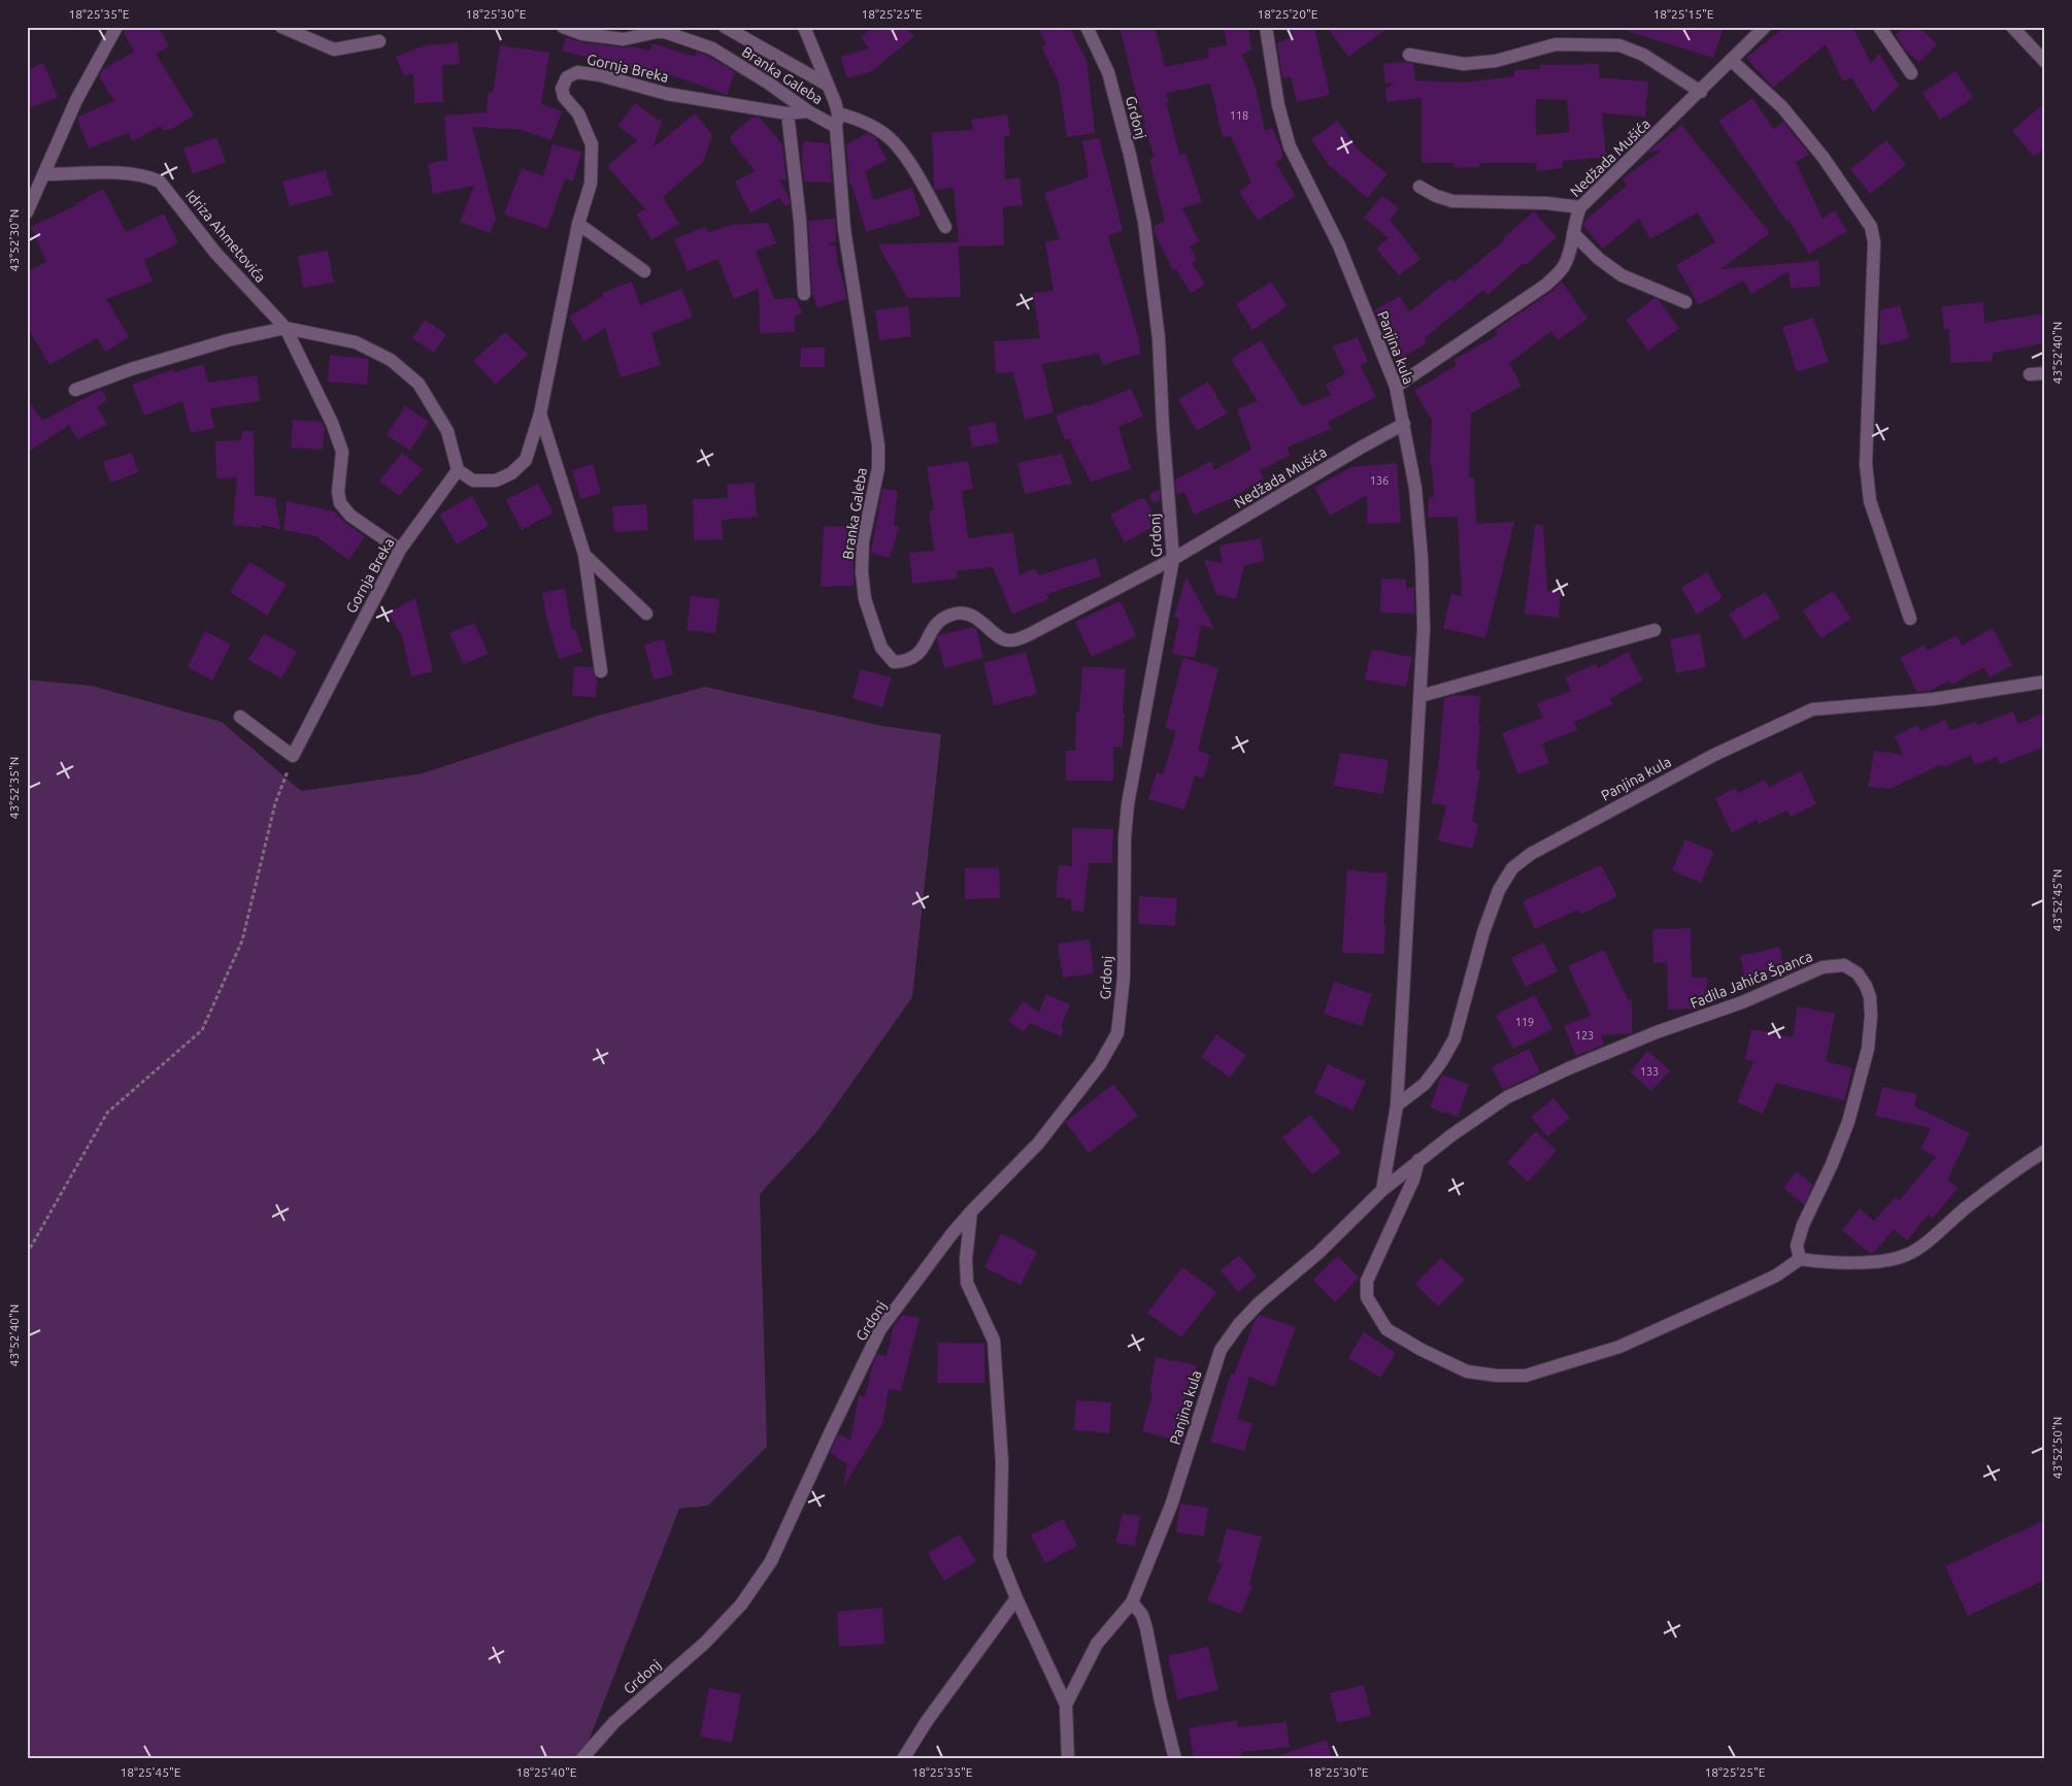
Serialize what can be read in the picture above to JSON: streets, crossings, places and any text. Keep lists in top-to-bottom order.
{
  "streets": {
    "street": [
      "Gornja Breka",
      "Branka Galeba",
      "Grdonj",
      "Nedžada Mušića",
      "Idriza Ahmetovića",
      "Panjina kula",
      "Fadila Jahića Španca"
    ]
  },
  "crossings": [
    ["Gornja Breka", "Branka Galeba"],
    ["Gornja Breka", "Idriza Ahmetovića"],
    ["Branka Galeba", "Grdonj"],
    ["Branka Galeba", "Nedžada Mušića"],
    ["Grdonj", "Nedžada Mušića"],
    ["Nedžada Mušića", "Panjina kula"],
    ["Panjina kula", "Fadila Jahića Španca"]
  ],
  "house_numbers": [
    "118",
    "136",
    "119",
    "123",
    "133"
  ],
  "coordinates": [
    "18°25'35\"E",
    "18°25'30\"E",
    "18°25'25\"E",
    "18°25'20\"E",
    "18°25'15\"E",
    "43°52'30\"N",
    "43°52'40\"N",
    "43°52'35\"N",
    "43°52'45\"N",
    "43°52'50\"N",
    "18°25'45\"E",
    "18°25'40\"E"
  ]
}
